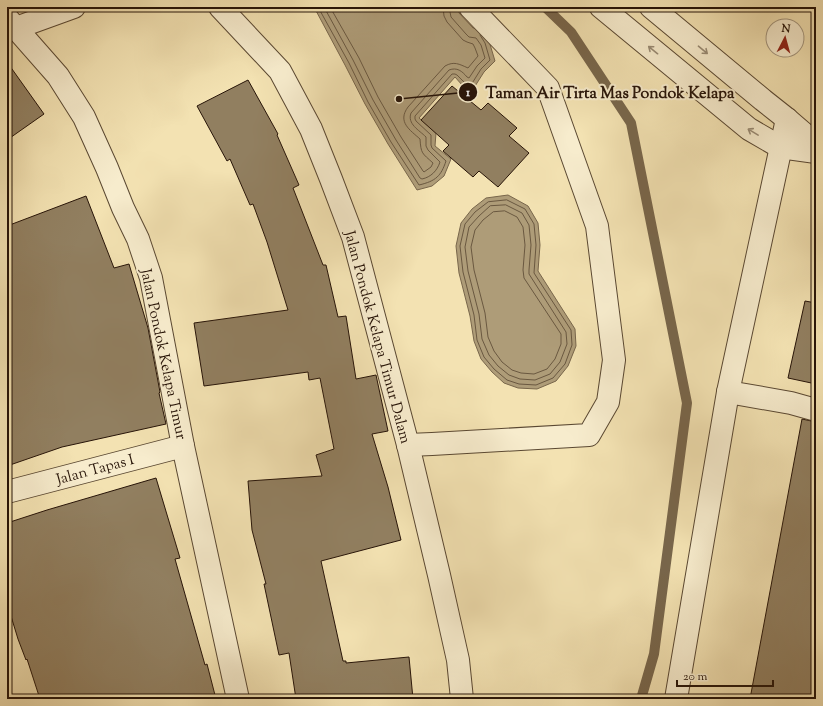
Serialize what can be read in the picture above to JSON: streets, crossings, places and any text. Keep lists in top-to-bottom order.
{
  "streets": {
    "street": ["Jalan Pondok Kelapa Timur Dalam", "Jalan Pondok Kelapa Timur", "Jalan Tapas I"]
  },
  "crossings": [
    ["Jalan Pondok Kelapa Timur", "Jalan Tapas I"]
  ],
  "places": ["Taman Air Tirta Mas Pondok Kelapa"],
  "scale_bar": "20 m",
  "north": "top"
}
